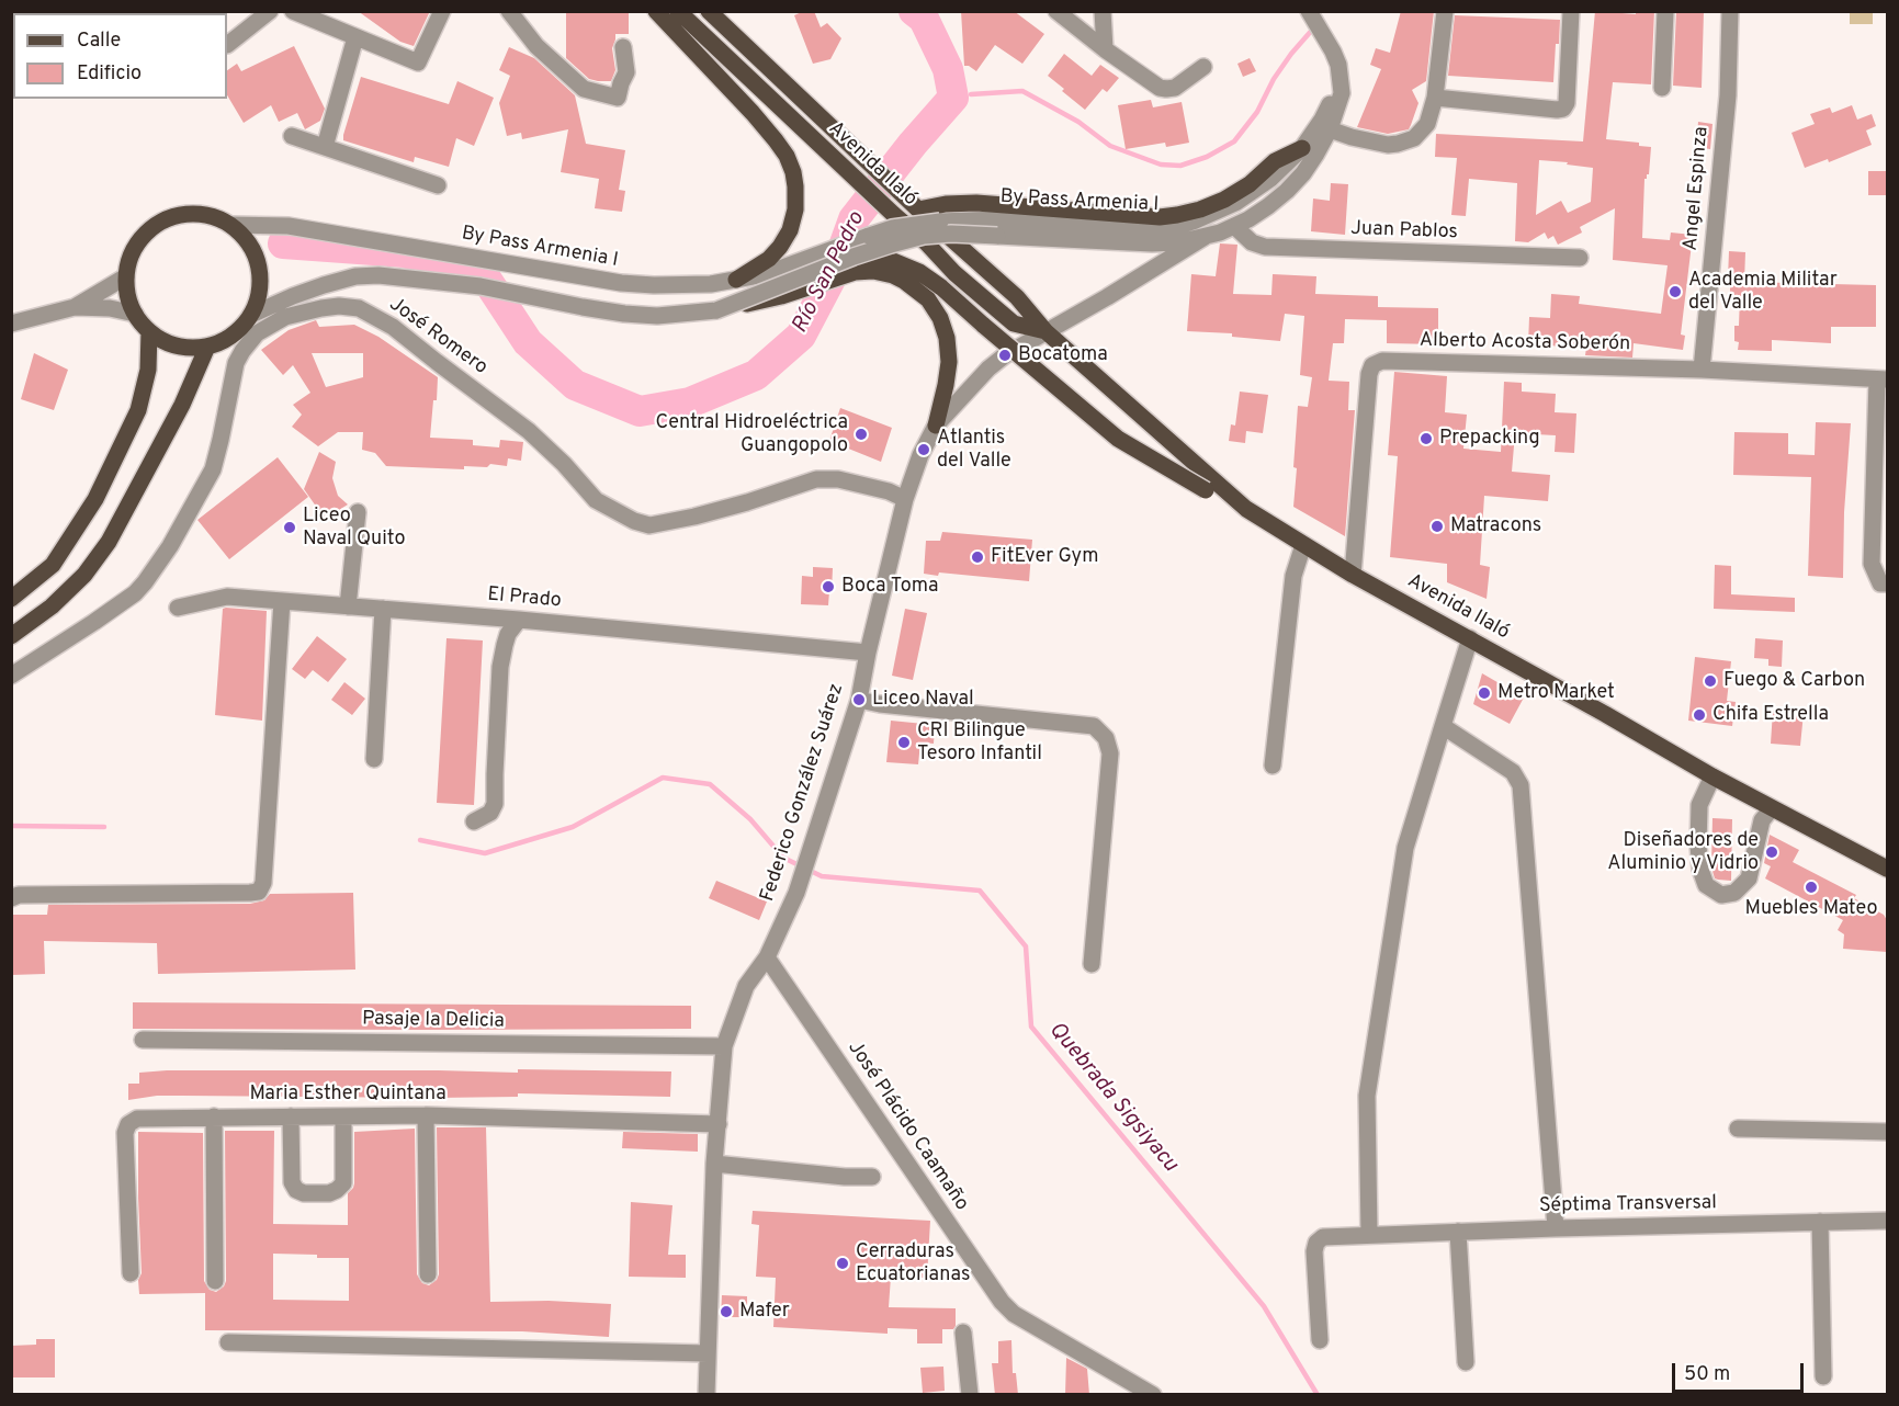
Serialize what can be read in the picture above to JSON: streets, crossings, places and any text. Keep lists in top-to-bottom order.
{
  "streets": {
    "main road": ["Avenida Ilaló"],
    "street": [
      "Angel Espinza",
      "By Pass Armenia I",
      "Juan Pablos",
      "José Romero",
      "Alberto Acosta Soberón",
      "El Prado",
      "Federico González Suárez",
      "Pasaje la Delicia",
      "Maria Esther Quintana",
      "José Plácido Caamaño",
      "Séptima Transversal"
    ]
  },
  "crossings": [
    ["Avenida Ilaló", "Alberto Acosta Soberón"],
    ["Avenida Ilaló", "Federico González Suárez"],
    ["Angel Espinza", "Alberto Acosta Soberón"],
    ["By Pass Armenia I", "Juan Pablos"],
    ["By Pass Armenia I", "Federico González Suárez"],
    ["José Romero", "Federico González Suárez"],
    ["El Prado", "Federico González Suárez"],
    ["Federico González Suárez", "Pasaje la Delicia"],
    ["Federico González Suárez", "Maria Esther Quintana"],
    ["Federico González Suárez", "José Plácido Caamaño"]
  ],
  "water": ["Río San Pedro", "Quebrada Sigsiyacu"],
  "places": [
    "Academia Militar del Valle",
    "Bocatoma",
    "Central Hidroeléctrica Guangopolo",
    "Prepacking",
    "Atlantis del Valle",
    "Matracons",
    "Liceo Naval Quito",
    "FitEver Gym",
    "Boca Toma",
    "Fuego & Carbon",
    "Metro Market",
    "Liceo Naval",
    "Chifa Estrella",
    "CRI Bilingue Tesoro Infantil",
    "Diseñadores de Aluminio y Vidrio",
    "Muebles Mateo",
    "Cerraduras Ecuatorianas",
    "Mafer"
  ],
  "legend": ["Calle", "Edificio"],
  "scale_bar": "50 m"
}
